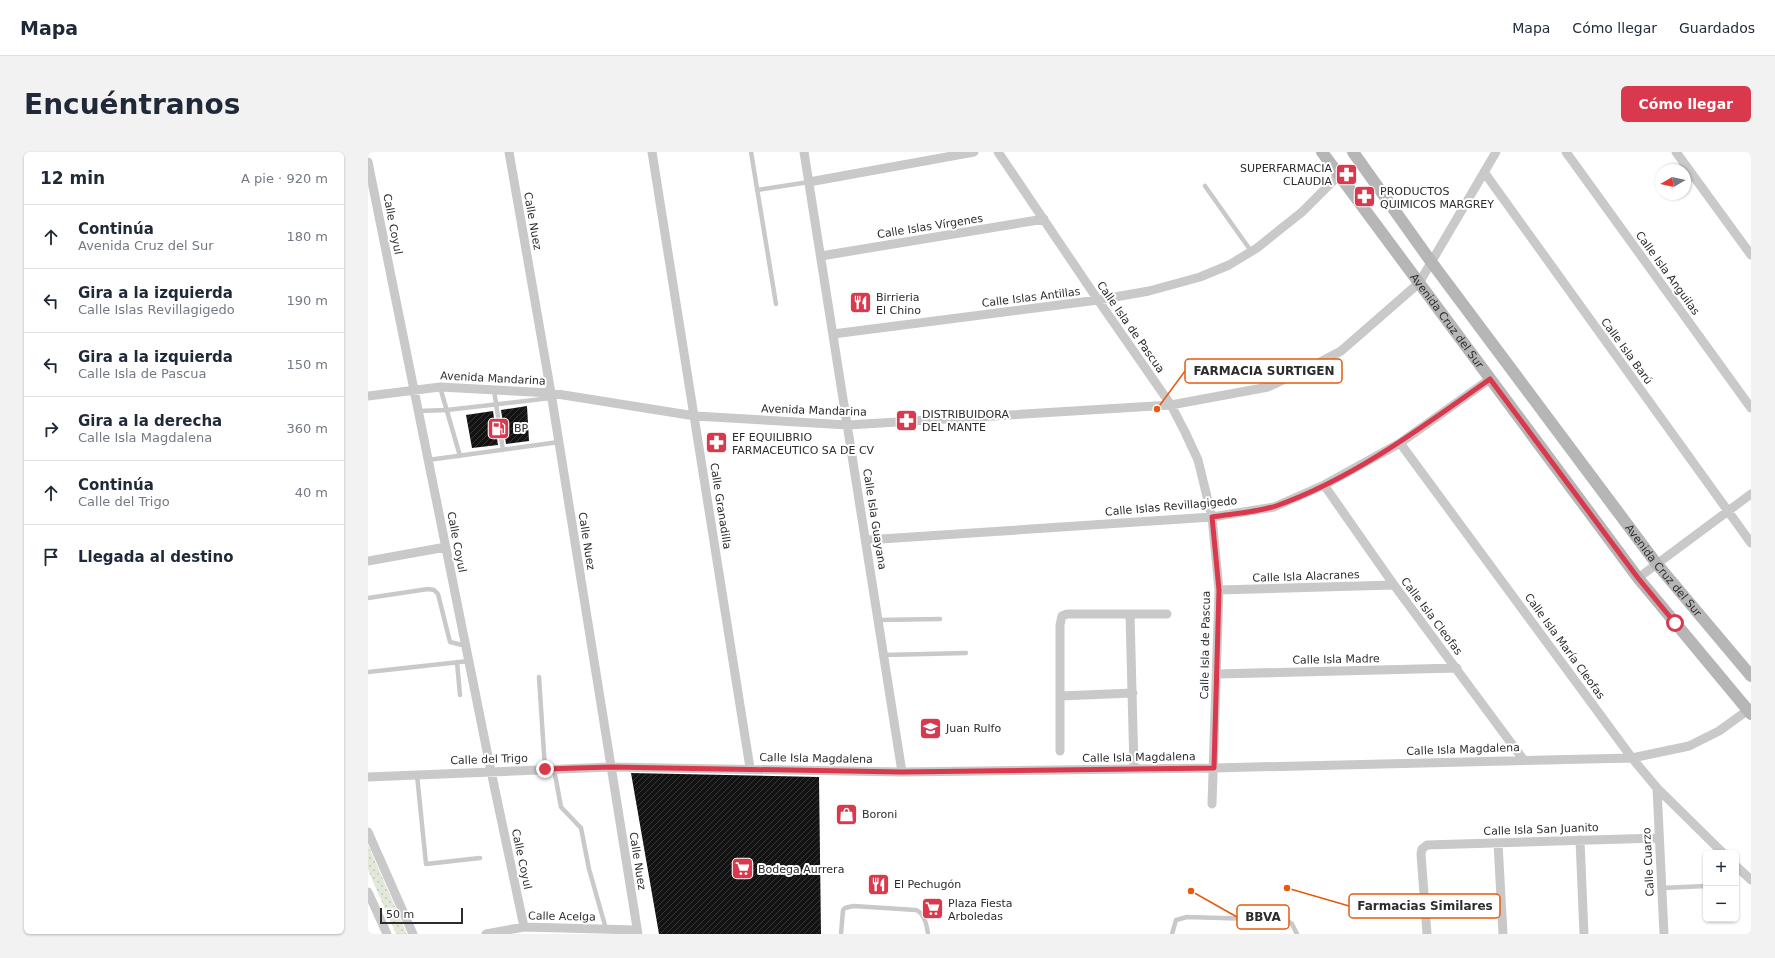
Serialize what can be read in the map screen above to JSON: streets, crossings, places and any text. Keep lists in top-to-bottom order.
{
  "streets": {
    "main road": ["Avenida Cruz del Sur"],
    "street": [
      "Calle Nuez",
      "Calle Coyul",
      "Calle Islas Vírgenes",
      "Calle Isla Anguilas",
      "Calle Islas Antillas",
      "Calle Isla de Pascua",
      "Calle Isla Barú",
      "Avenida Mandarina",
      "Calle Granadilla",
      "Calle Islas Revillagigedo",
      "Calle Isla Guayana",
      "Calle Isla Alacranes",
      "Calle Isla Cleofas",
      "Calle Isla María Cleofas",
      "Calle Isla Madre",
      "Calle Isla Magdalena",
      "Calle del Trigo",
      "Calle Isla San Juanito",
      "Calle Cuarzo",
      "Calle Acelga"
    ]
  },
  "crossings": [
    ["Calle Nuez", "Avenida Mandarina"],
    ["Calle Nuez", "Calle Isla Magdalena"],
    ["Calle Nuez", "Calle del Trigo"],
    ["Calle Nuez", "Calle Acelga"],
    ["Calle Coyul", "Avenida Mandarina"],
    ["Calle Coyul", "Calle del Trigo"],
    ["Calle Coyul", "Calle Acelga"],
    ["Calle Islas Vírgenes", "Calle Isla de Pascua"],
    ["Calle Islas Vírgenes", "Calle Isla Guayana"],
    ["Calle Islas Antillas", "Avenida Cruz del Sur"],
    ["Calle Islas Antillas", "Calle Isla de Pascua"],
    ["Calle Islas Antillas", "Calle Isla Guayana"],
    ["Avenida Cruz del Sur", "Avenida Mandarina"],
    ["Avenida Cruz del Sur", "Calle Islas Revillagigedo"],
    ["Avenida Cruz del Sur", "Calle Isla Magdalena"],
    ["Calle Isla de Pascua", "Avenida Mandarina"],
    ["Calle Isla de Pascua", "Calle Islas Revillagigedo"],
    ["Calle Isla de Pascua", "Calle Isla Alacranes"],
    ["Calle Isla de Pascua", "Calle Isla Madre"],
    ["Calle Isla de Pascua", "Calle Isla Magdalena"],
    ["Calle Isla Barú", "Avenida Mandarina"],
    ["Avenida Mandarina", "Calle Granadilla"],
    ["Avenida Mandarina", "Calle Isla Guayana"],
    ["Calle Granadilla", "Calle Isla Magdalena"],
    ["Calle Islas Revillagigedo", "Calle Isla Guayana"],
    ["Calle Islas Revillagigedo", "Calle Isla Cleofas"],
    ["Calle Islas Revillagigedo", "Calle Isla María Cleofas"],
    ["Calle Isla Guayana", "Calle Isla Magdalena"],
    ["Calle Isla Alacranes", "Calle Isla Cleofas"],
    ["Calle Isla Cleofas", "Calle Isla Madre"],
    ["Calle Isla Cleofas", "Calle Isla Magdalena"],
    ["Calle Isla María Cleofas", "Calle Isla Magdalena"],
    ["Calle Isla María Cleofas", "Calle Cuarzo"],
    ["Calle Isla Magdalena", "Calle del Trigo"],
    ["Calle Isla San Juanito", "Calle Cuarzo"]
  ],
  "places": {
    "pharmacy": [
      "SUPERFARMACIA CLAUDIA",
      "PRODUCTOS QUIMICOS MARGREY",
      "DISTRIBUIDORA DEL MANTE",
      "EF EQUILIBRIO FARMACEUTICO SA DE CV"
    ],
    "restaurant": ["Birrieria El Chino", "El Pechugón"],
    "other": ["FARMACIA SURTIGEN", "Farmacias Similares", "BBVA"],
    "fuel station": ["BP"],
    "school or university": ["Juan Rulfo"],
    "shop": ["Boroni"],
    "supermarket": ["Bodega Aurrera", "Plaza Fiesta Arboledas"]
  },
  "scale_bar": "50 m",
  "north": "left",
  "page": {
    "header": "Mapa",
    "nav": ["Mapa", "Cómo llegar", "Guardados"],
    "buttons": "Cómo llegar",
    "title": "Encuéntranos",
    "heading": ["12 min", "A pie · 920 m"],
    "list": [
      ["Continúa", "Avenida Cruz del Sur", "180 m"],
      ["Gira a la izquierda", "Calle Islas Revillagigedo", "190 m"],
      ["Gira a la izquierda", "Calle Isla de Pascua", "150 m"],
      ["Gira a la derecha", "Calle Isla Magdalena", "360 m"],
      ["Continúa", "Calle del Trigo", "40 m"],
      "Llegada al destino"
    ],
    "map_buttons": ["+", "−"],
    "scale": "50 m"
  }
}
